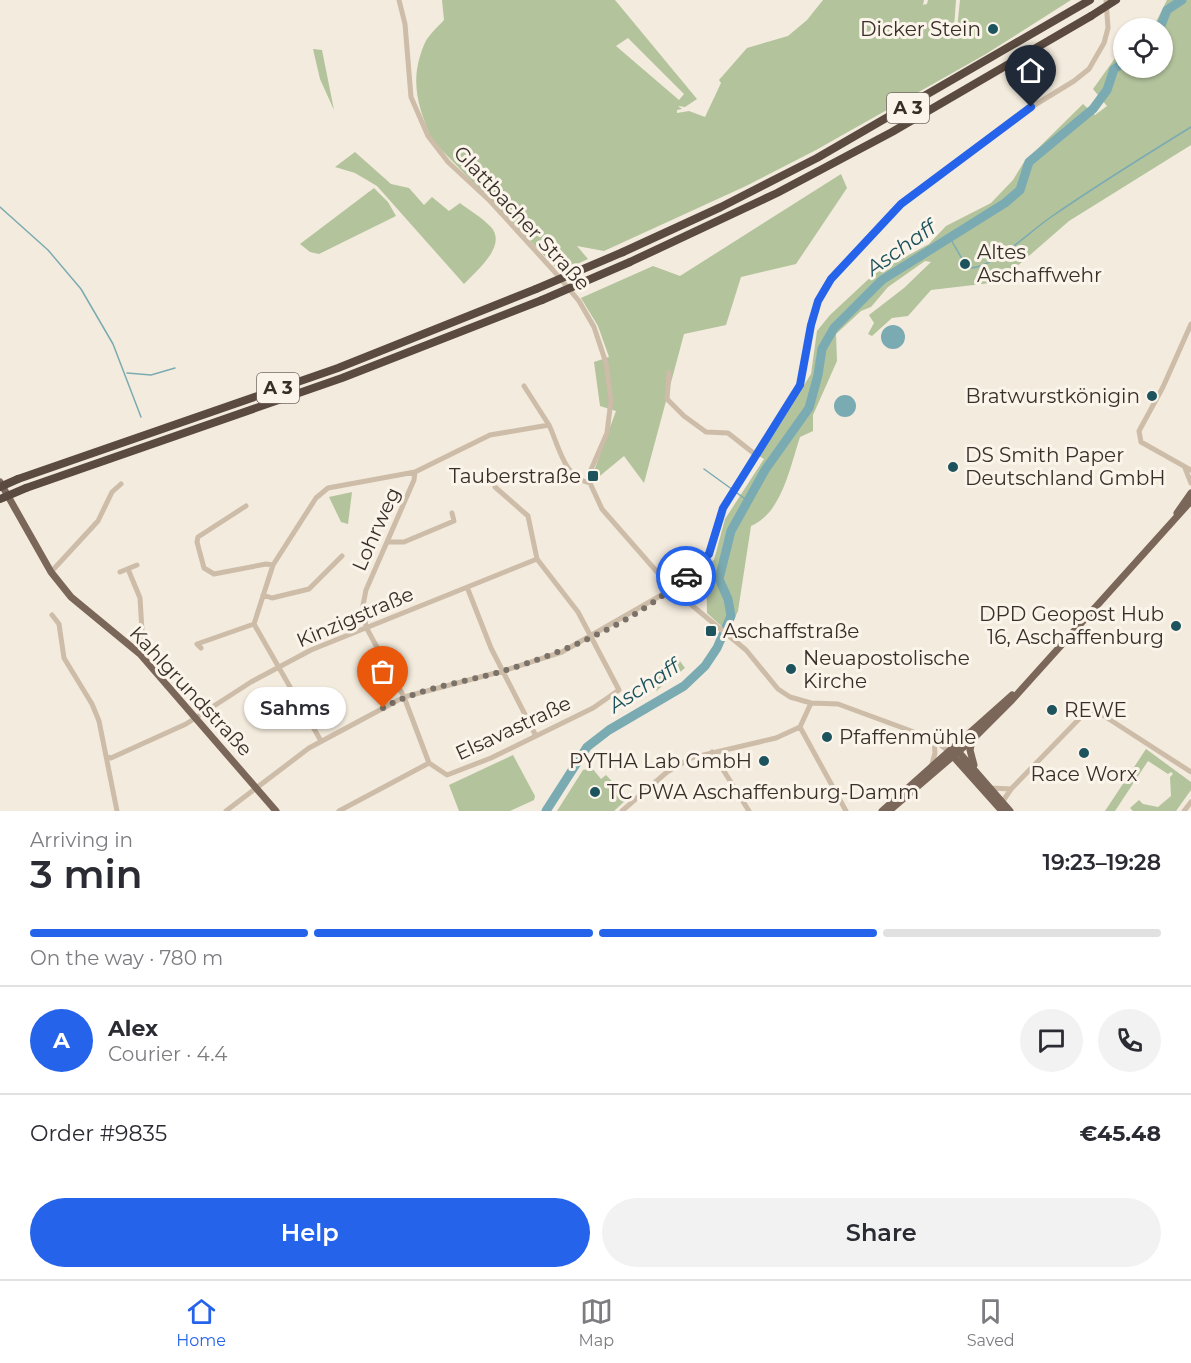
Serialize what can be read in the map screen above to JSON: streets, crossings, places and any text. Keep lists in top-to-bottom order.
{
  "streets": {
    "highway": ["A 3"],
    "main road": ["Kahlgrundstraße"],
    "street": [
      "Glattbacher Straße",
      "Lohrweg",
      "Kinzigstraße",
      "Elsavastraße"
    ]
  },
  "crossings": [
    ["Lohrweg", "Kinzigstraße"],
    ["Lohrweg", "Elsavastraße"],
    ["Kinzigstraße", "Kahlgrundstraße"]
  ],
  "water": ["Aschaff"],
  "places": {
    "other": [
      "Dicker Stein",
      "Altes Aschaffwehr",
      "Bratwurstkönigin",
      "DS Smith Paper Deutschland GmbH",
      "DPD Geopost Hub 16, Aschaffenburg",
      "Neuapostolische Kirche",
      "Sahms",
      "REWE",
      "Pfaffenmühle",
      "Race Worx",
      "PYTHA Lab GmbH",
      "TC PWA Aschaffenburg-Damm"
    ],
    "transit": ["Tauberstraße", "Aschaffstraße"]
  },
  "page": {
    "bubble": "Sahms",
    "heading": ["3 min", "Arriving in", "19:23–19:28"],
    "panel": [
      "Alex",
      "Courier · 4.4",
      "Order #9835",
      "€45.48"
    ],
    "bar": "On the way · 780 m",
    "round": "A",
    "buttons": ["Help", "Share"],
    "tabs": ["Home", "Map", "Saved"]
  }
}
